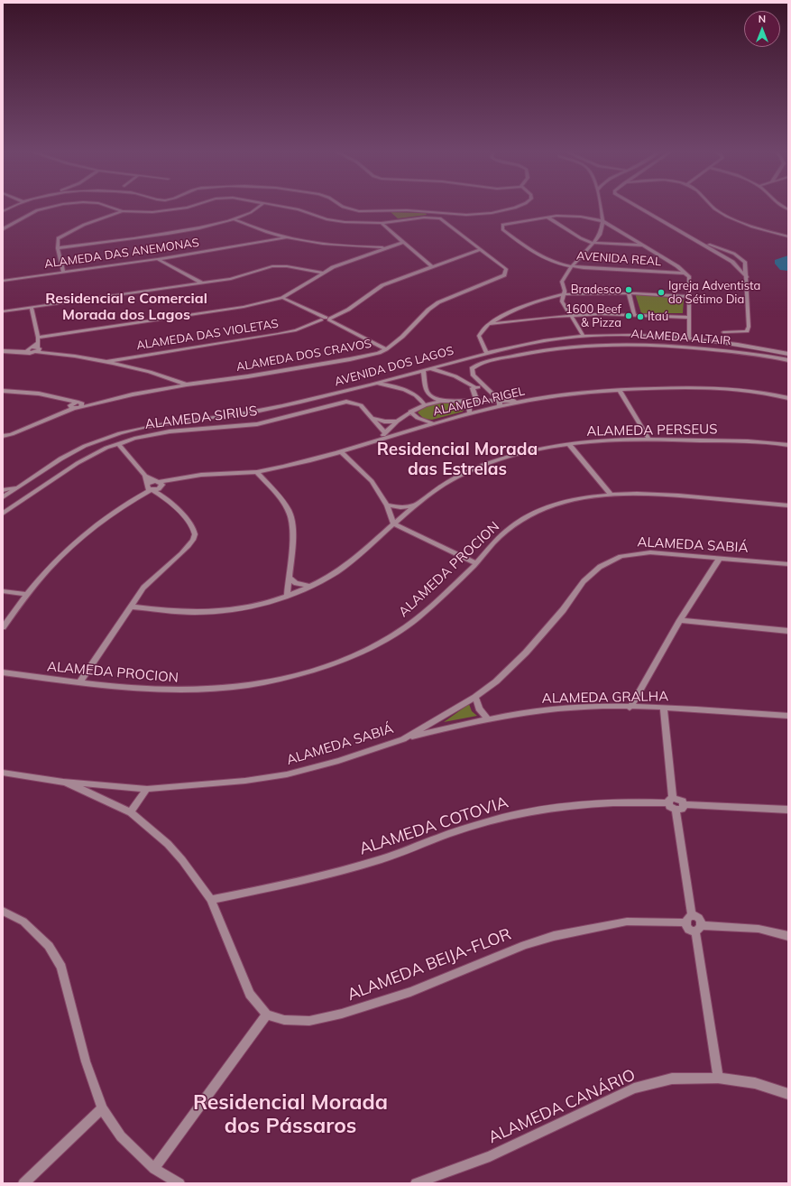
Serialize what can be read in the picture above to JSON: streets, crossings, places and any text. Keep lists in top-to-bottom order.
{
  "streets": {
    "street": [
      "ALAMEDA DAS ANEMONAS",
      "AVENIDA REAL",
      "ALAMEDA DAS VIOLETAS",
      "ALAMEDA ALTAIR",
      "ALAMEDA DOS CRAVOS",
      "AVENIDA DOS LAGOS",
      "ALAMEDA RIGEL",
      "ALAMEDA SIRIUS",
      "ALAMEDA PERSEUS",
      "ALAMEDA SABIÁ",
      "ALAMEDA PROCION",
      "ALAMEDA GRALHA",
      "ALAMEDA COTOVIA",
      "ALAMEDA BEIJA-FLOR",
      "ALAMEDA CANÁRIO"
    ]
  },
  "crossings": [
    ["ALAMEDA DAS VIOLETAS", "ALAMEDA DOS CRAVOS"],
    ["ALAMEDA SABIÁ", "ALAMEDA GRALHA"]
  ],
  "districts": ["Residencial e Comercial Morada dos Lagos", "Residencial Morada das Estrelas", "Residencial Morada dos Pássaros"],
  "places": [
    "Bradesco",
    "Igreja Adventista do Sétimo Dia",
    "1600 Beef & Pizza",
    "Itaú"
  ],
  "north": "top"
}
